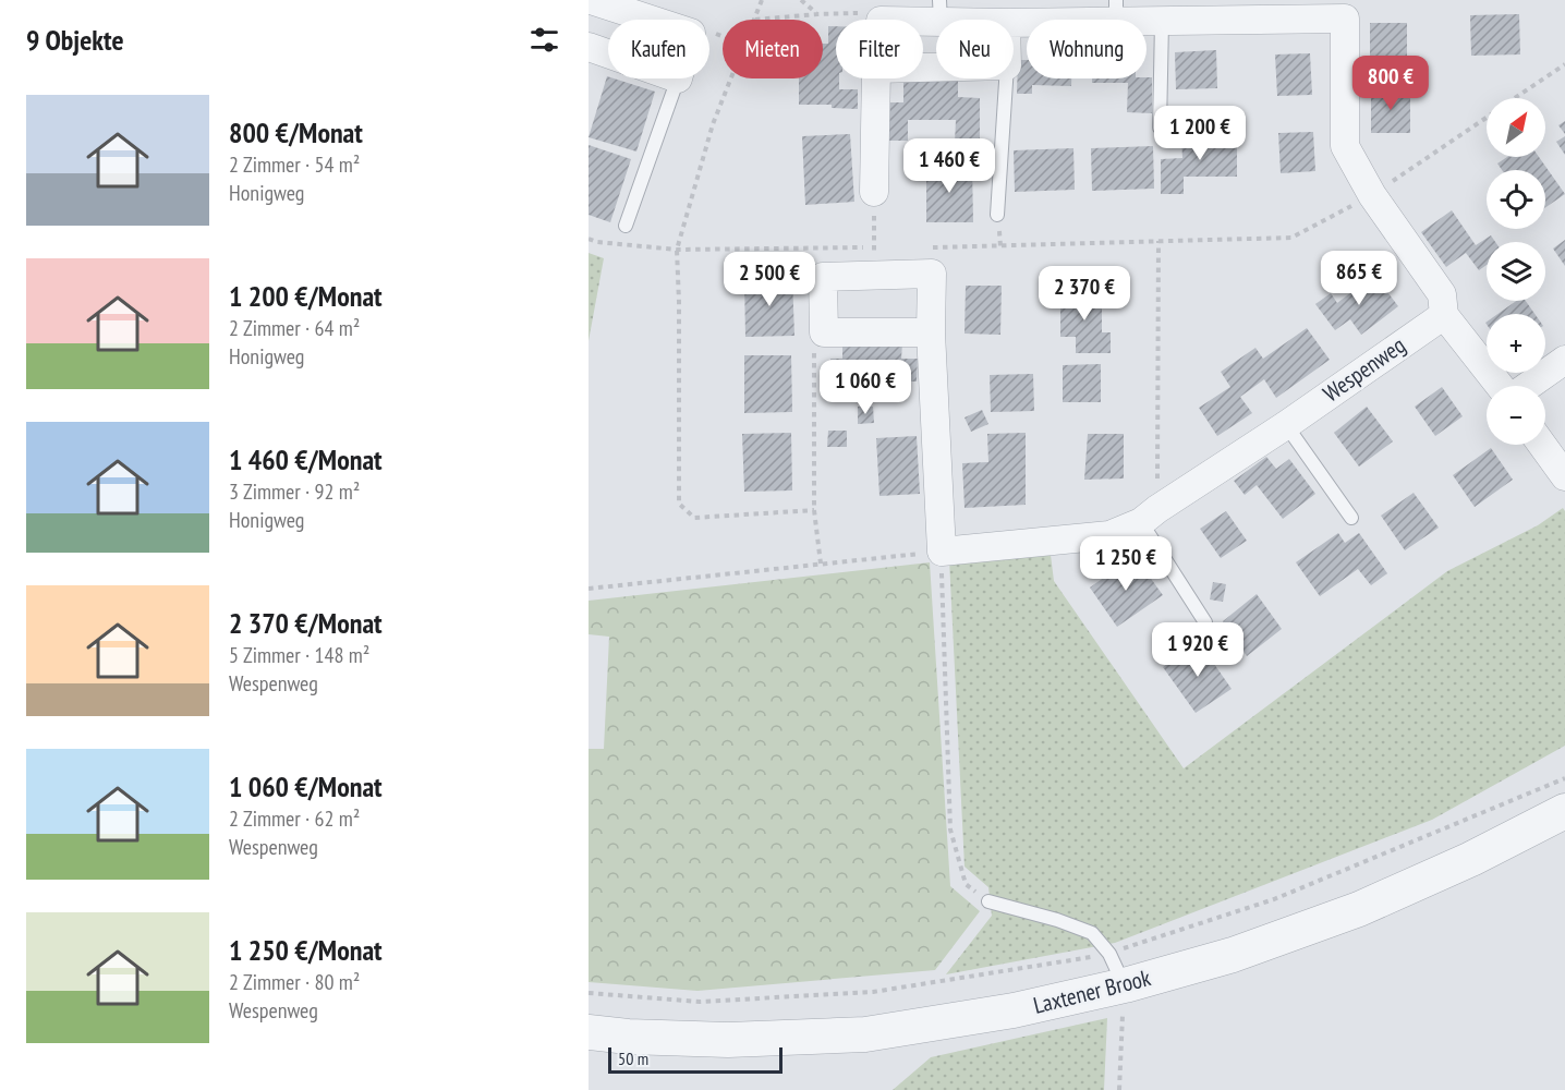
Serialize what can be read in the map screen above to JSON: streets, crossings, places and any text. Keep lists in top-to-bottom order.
{
  "streets": {
    "street": ["Wespenweg", "Laxtener Brook"]
  },
  "scale_bar": "50 m",
  "north": "top right",
  "page": {
    "heading": "9 Objekte",
    "chip": [
      "Kaufen",
      "Mieten",
      "Filter",
      "Neu",
      "Wohnung"
    ],
    "price": [
      "800 €",
      "1 200 €",
      "1 460 €",
      "865 €",
      "2 500 €",
      "2 370 €",
      "1 060 €",
      "1 250 €",
      "1 920 €"
    ],
    "list": [
      {
        "name": "800 €/Monat",
        "note": "2 Zimmer · 54 m² · Honigweg"
      },
      {
        "name": "1 200 €/Monat",
        "note": "2 Zimmer · 64 m² · Honigweg"
      },
      {
        "name": "1 460 €/Monat",
        "note": "3 Zimmer · 92 m² · Honigweg"
      },
      {
        "name": "2 370 €/Monat",
        "note": "5 Zimmer · 148 m² · Wespenweg"
      },
      {
        "name": "1 060 €/Monat",
        "note": "2 Zimmer · 62 m² · Wespenweg"
      },
      {
        "name": "1 250 €/Monat",
        "note": "2 Zimmer · 80 m² · Wespenweg"
      }
    ],
    "map_buttons": ["+", "−"],
    "scale": "50 m"
  }
}
